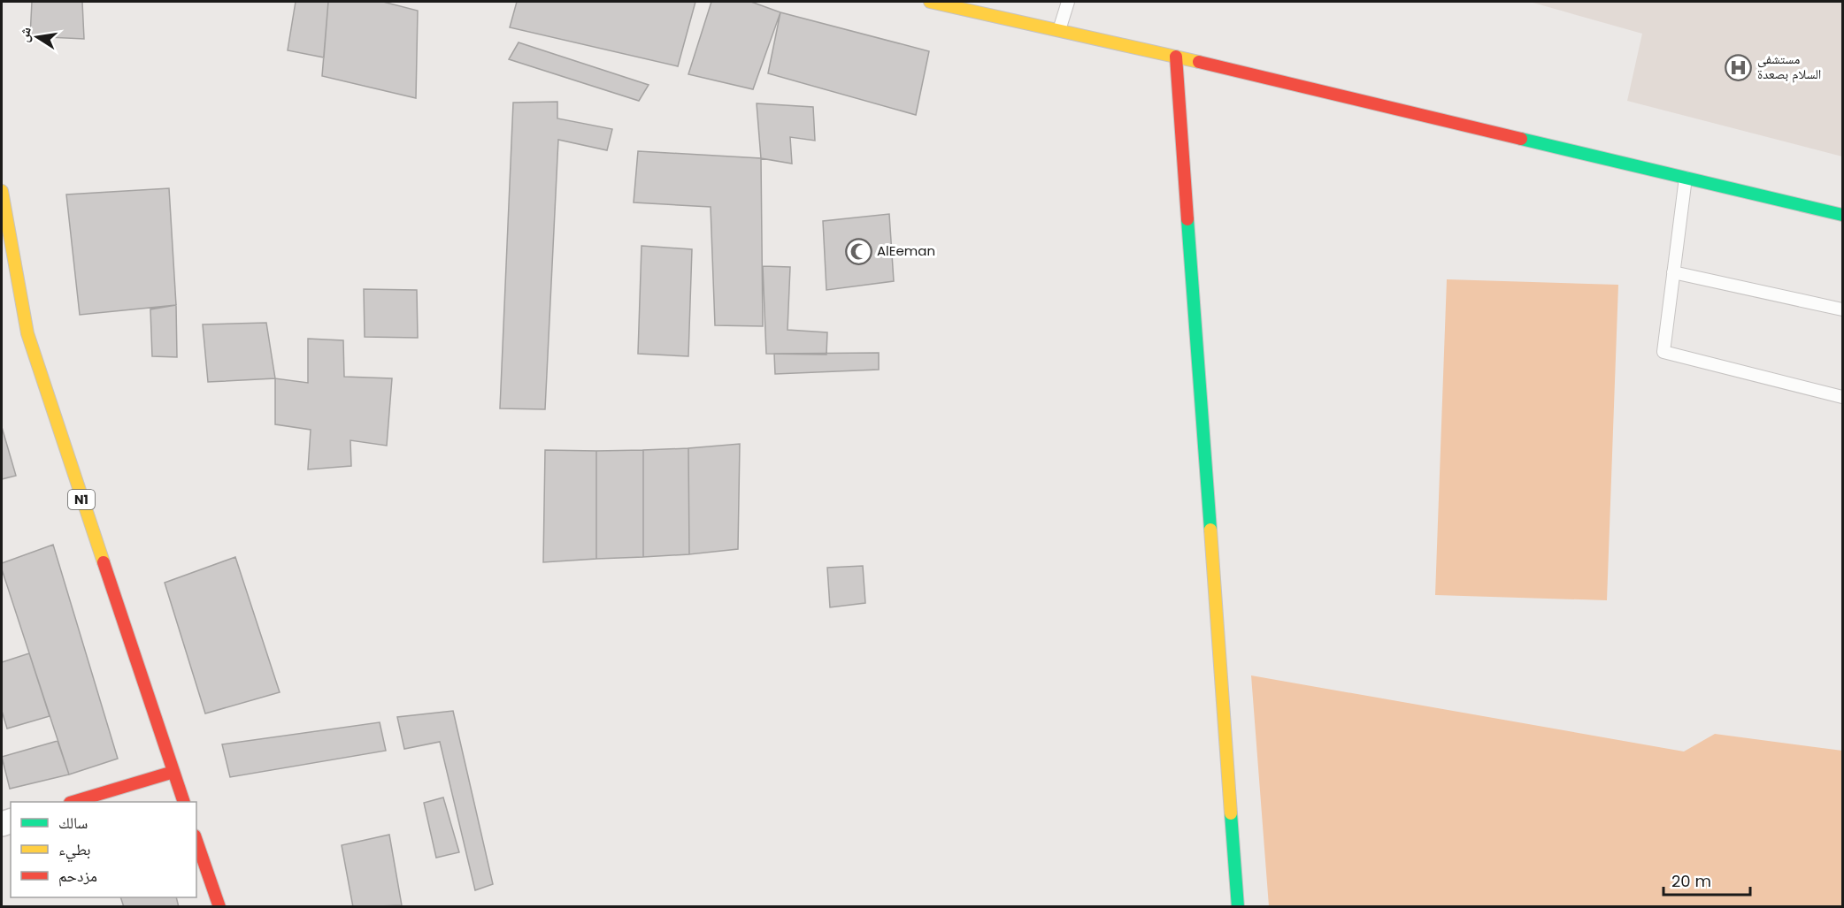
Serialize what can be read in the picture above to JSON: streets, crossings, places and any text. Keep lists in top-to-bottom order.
{
  "streets": {
    "main road": ["N1"]
  },
  "places": {
    "hospital": ["مستشفى السلام بصعدة"],
    "mosque": ["AlEeman"]
  },
  "legend": ["سالك", "بطيء", "مزدحم"],
  "scale_bar": "20 m",
  "north": "left"
}
